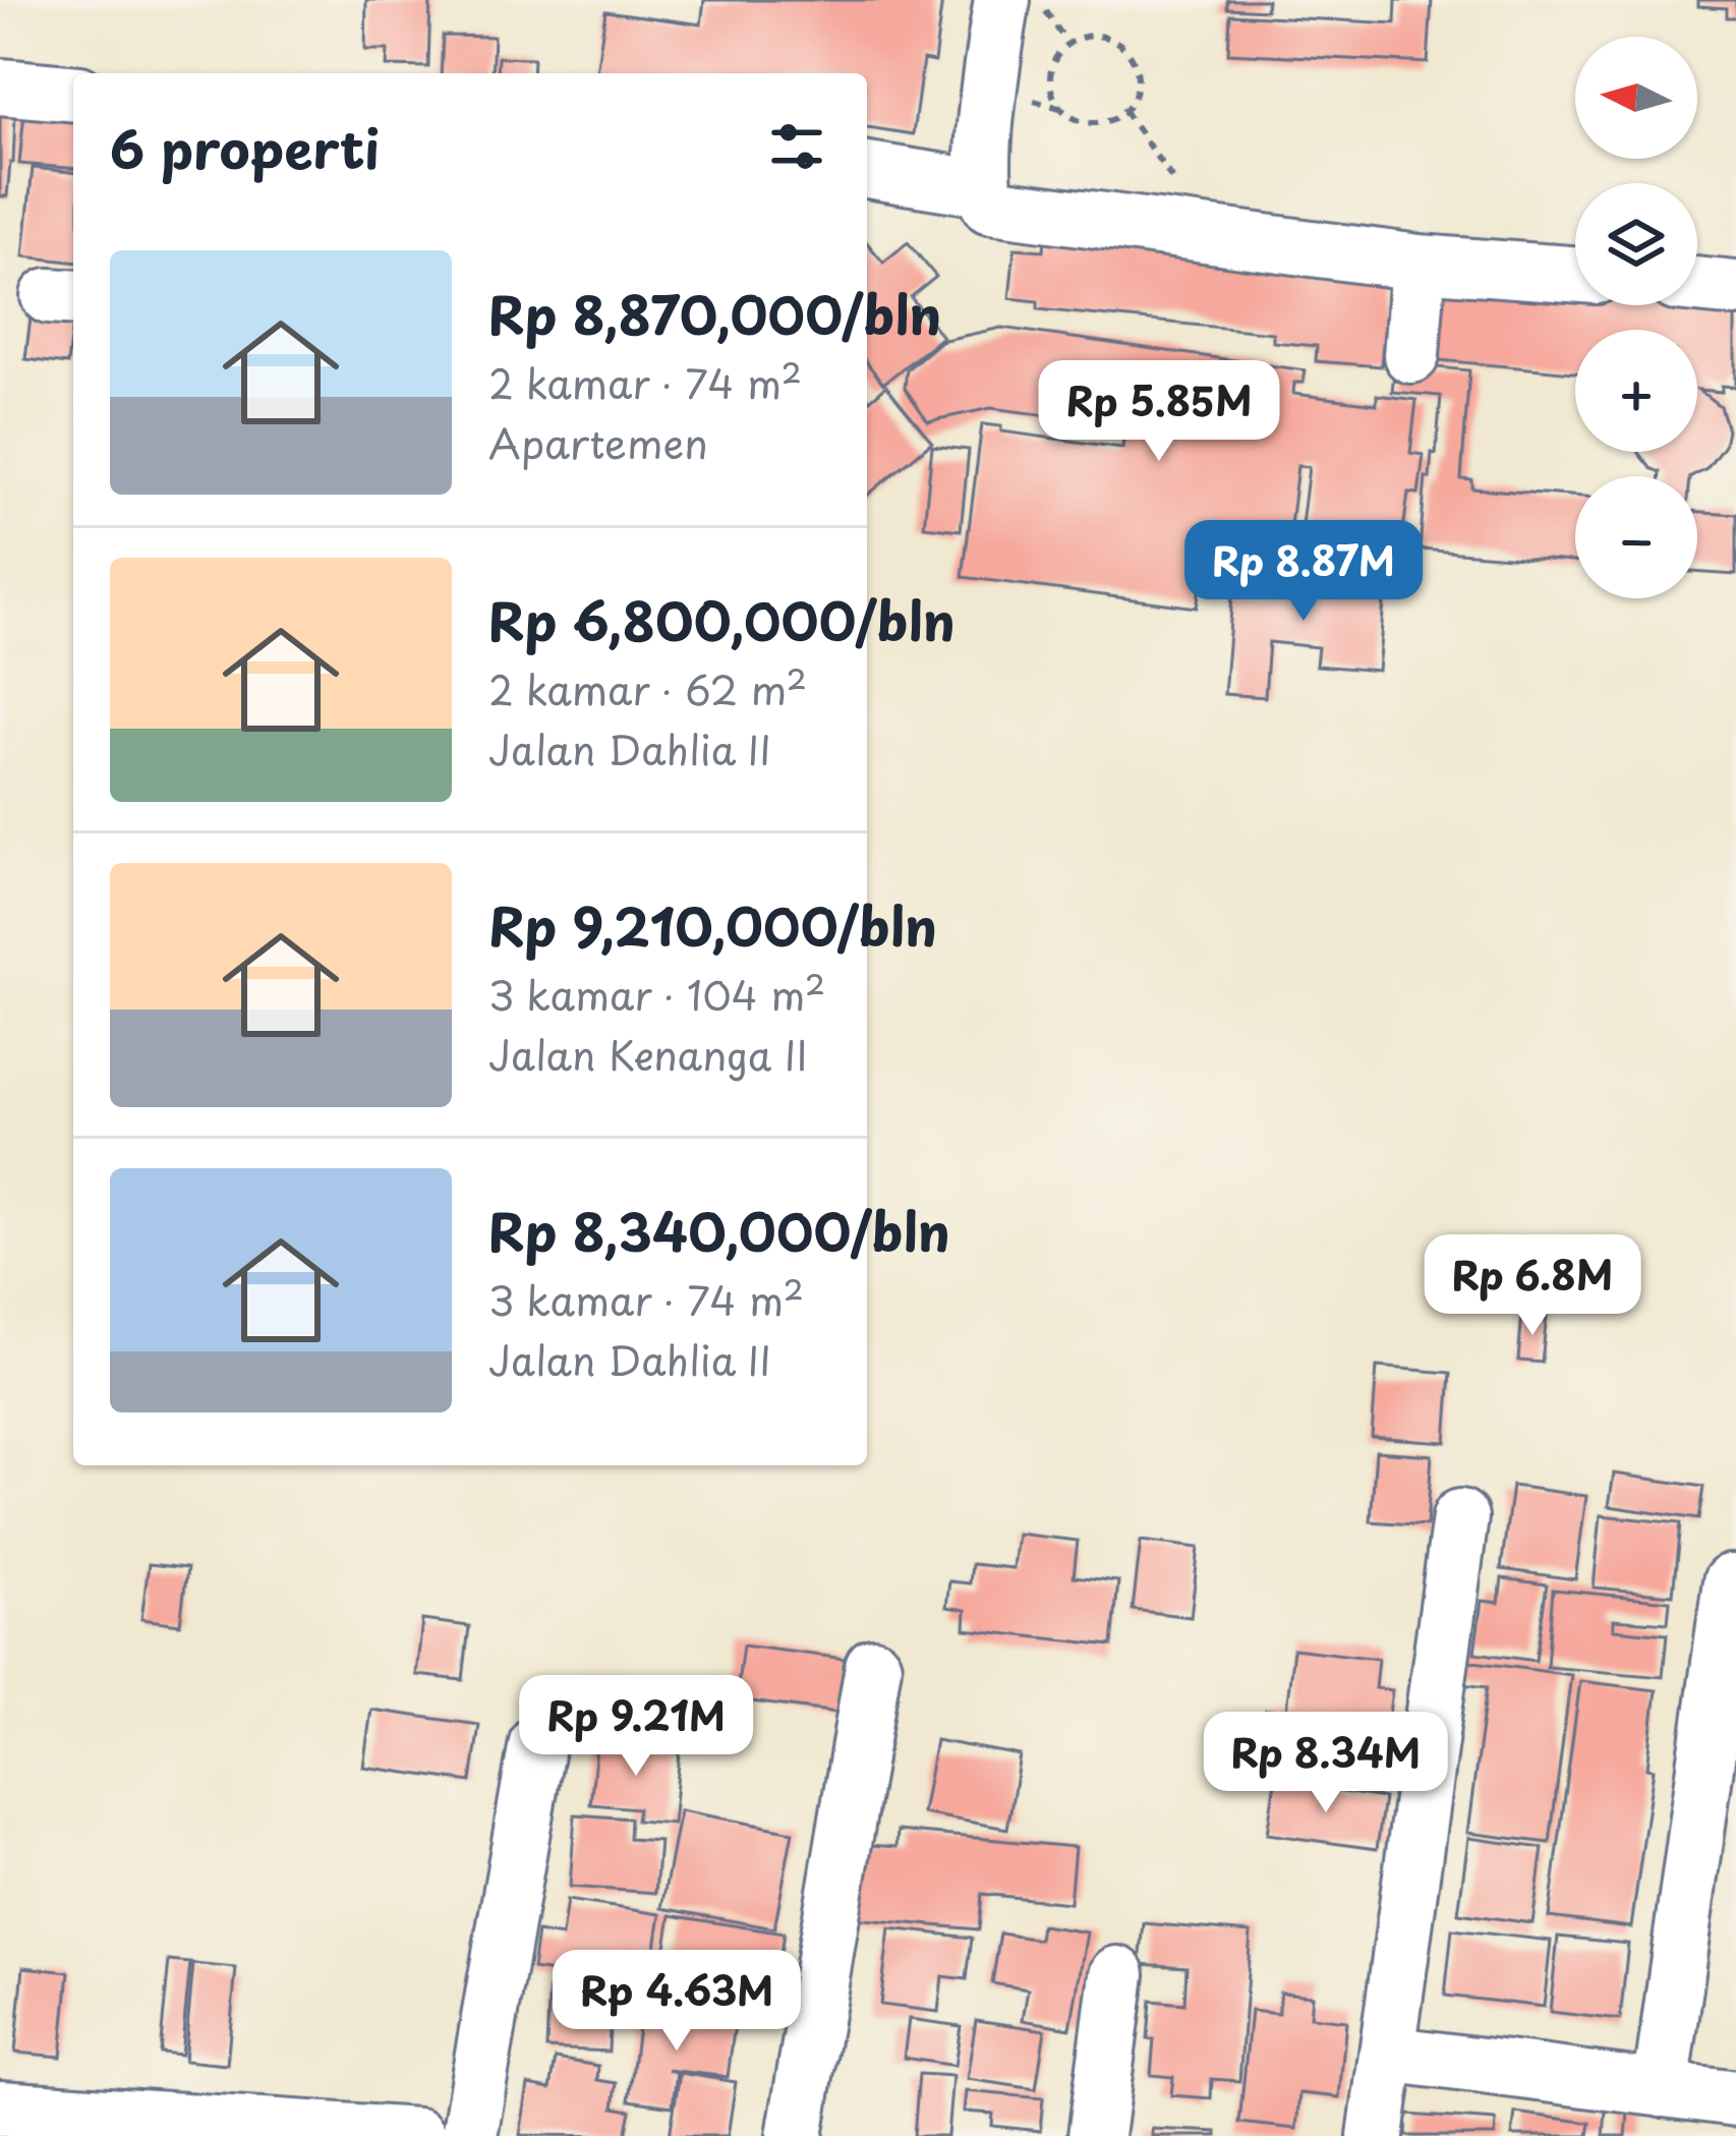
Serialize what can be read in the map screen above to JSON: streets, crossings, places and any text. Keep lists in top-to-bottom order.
{
  "north": "left",
  "page": {
    "map_buttons": ["+", "−"],
    "heading": "6 properti",
    "list": [
      {
        "name": "Rp 8,870,000/bln",
        "note": "2 kamar · 74 m² · Apartemen"
      },
      {
        "name": "Rp 6,800,000/bln",
        "note": "2 kamar · 62 m² · Jalan Dahlia II"
      },
      {
        "name": "Rp 9,210,000/bln",
        "note": "3 kamar · 104 m² · Jalan Kenanga II"
      },
      {
        "name": "Rp 8,340,000/bln",
        "note": "3 kamar · 74 m² · Jalan Dahlia II"
      }
    ],
    "price": [
      "Rp 5.85M",
      "Rp 8.87M",
      "Rp 6.8M",
      "Rp 9.21M",
      "Rp 8.34M",
      "Rp 4.63M"
    ]
  }
}
